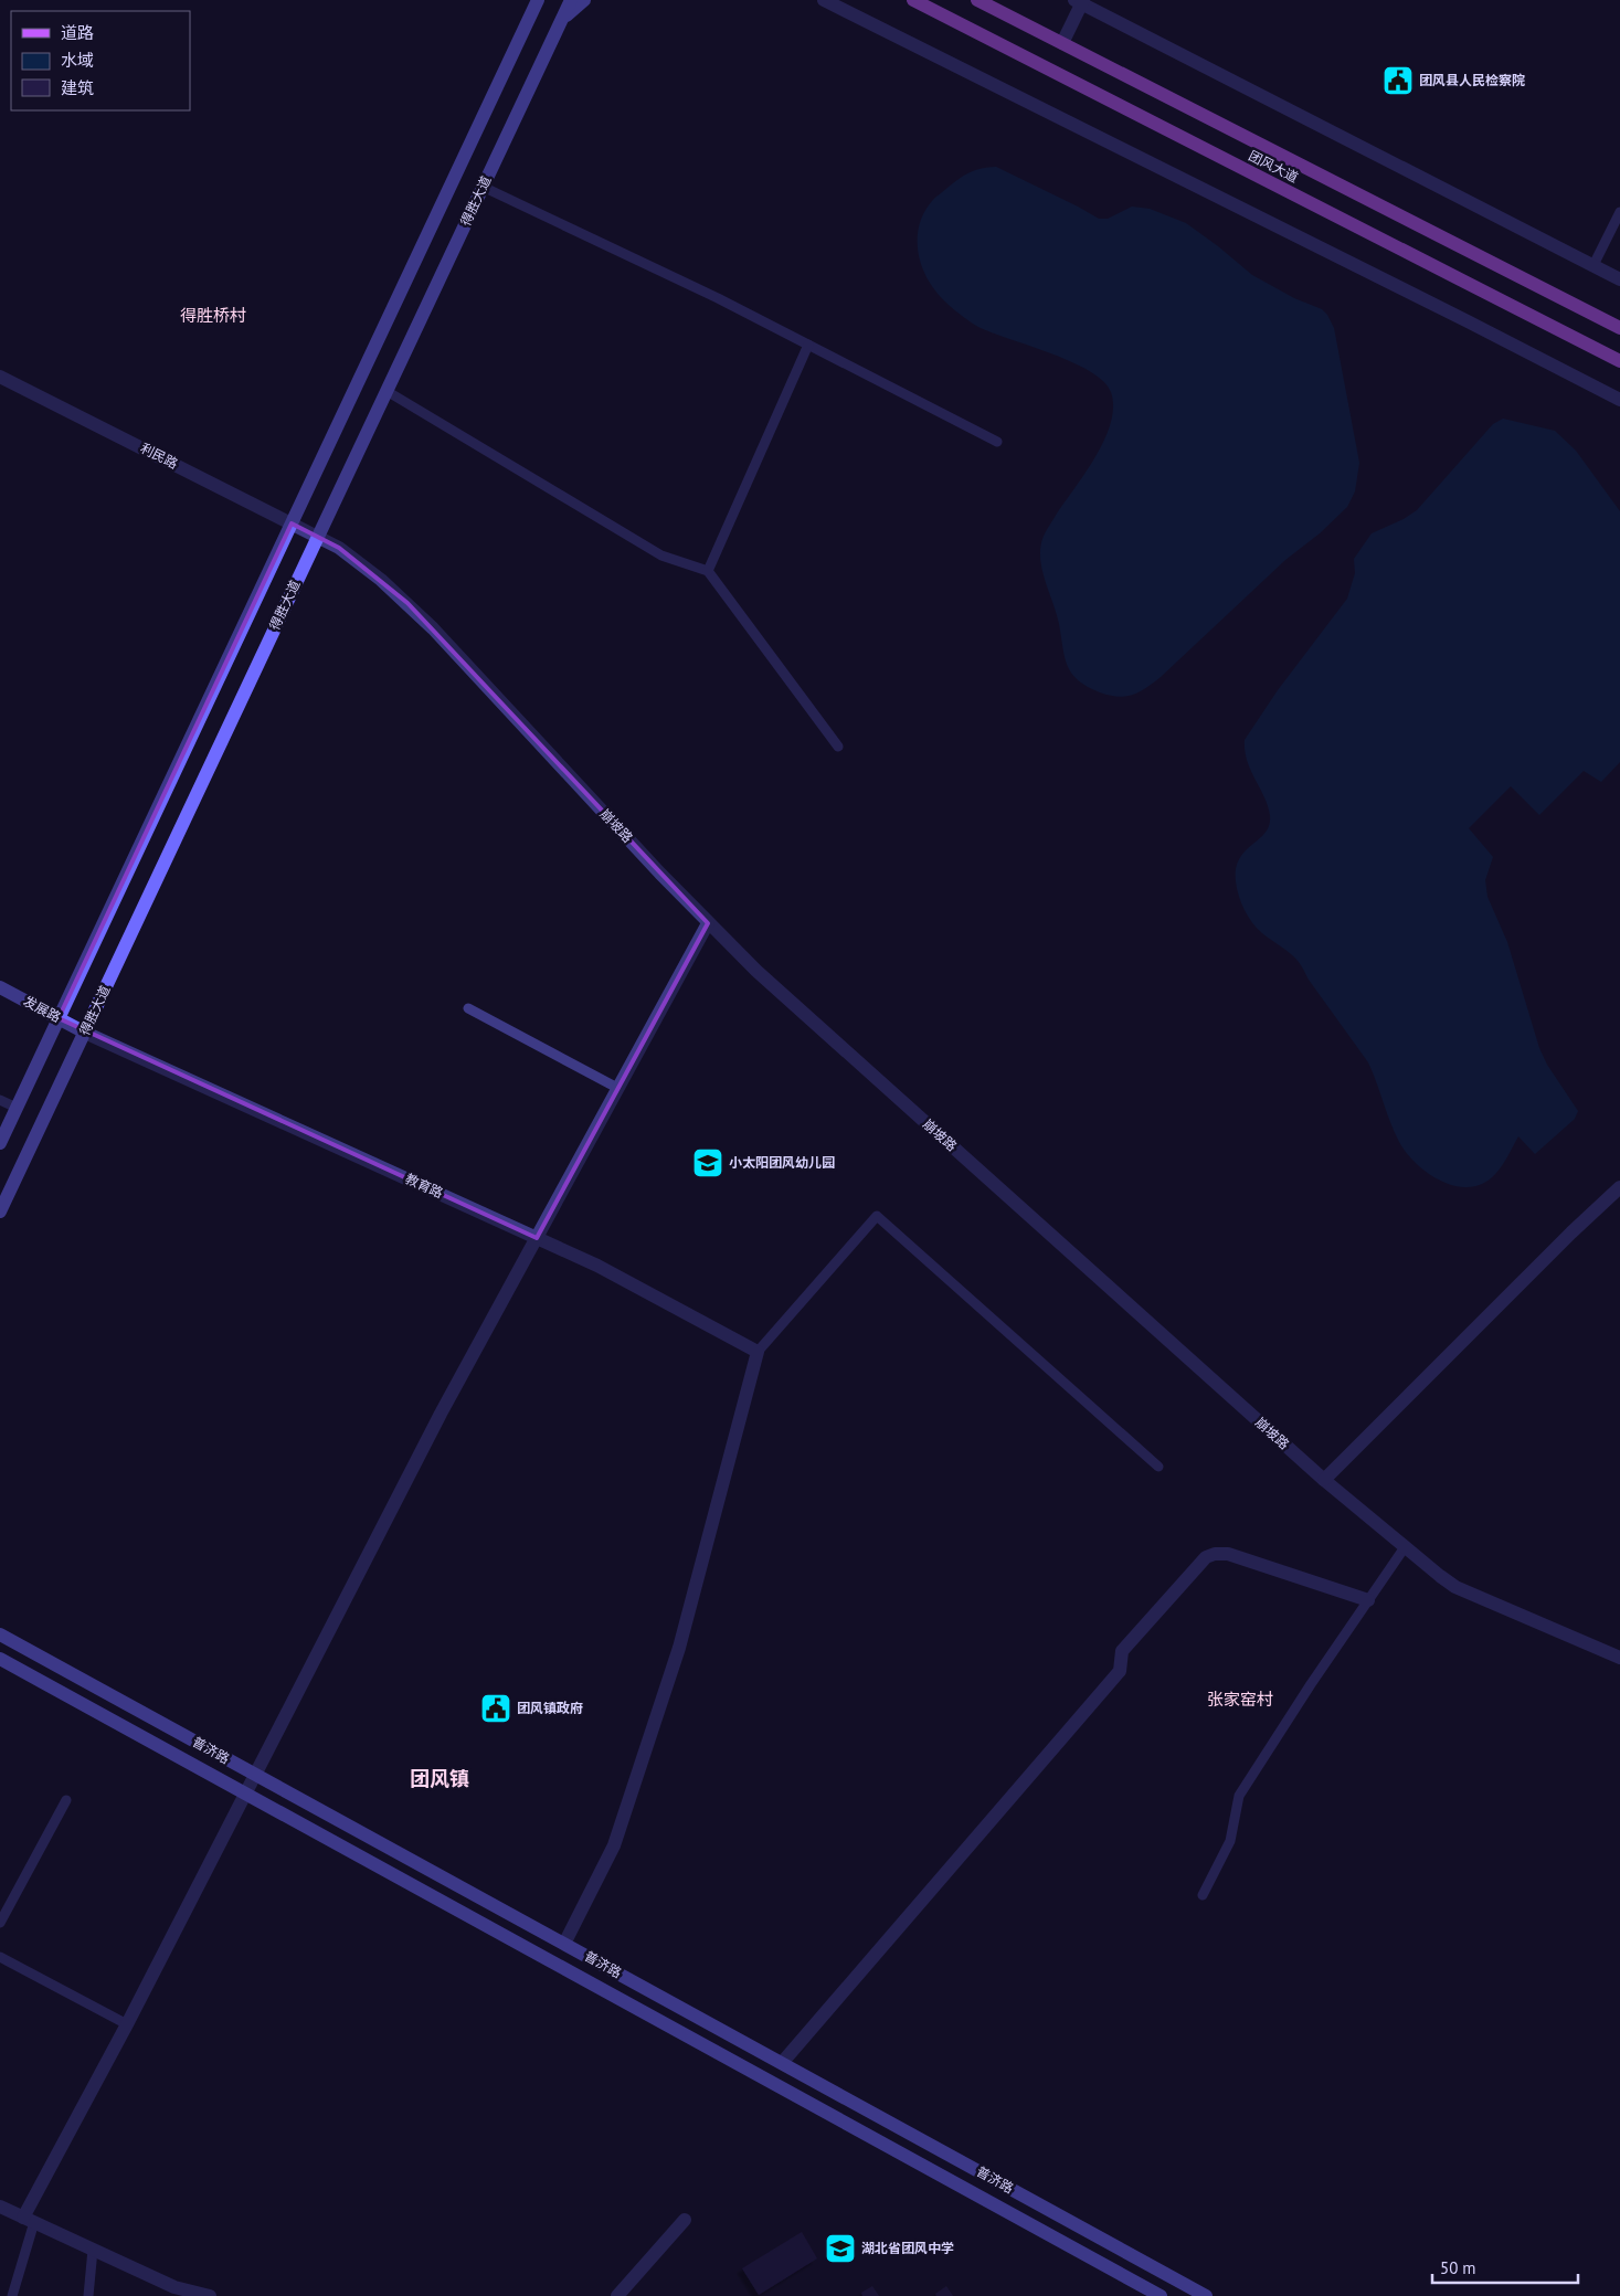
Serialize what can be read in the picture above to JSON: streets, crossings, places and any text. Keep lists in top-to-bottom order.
{
  "streets": {
    "main road": [
      "团风大道",
      "得胜大道",
      "发展路",
      "普济路"
    ],
    "street": ["利民路", "崩坡路", "教育路"]
  },
  "crossings": [
    ["得胜大道", "利民路"],
    ["得胜大道", "崩坡路"],
    ["得胜大道", "发展路"],
    ["得胜大道", "教育路"],
    ["利民路", "崩坡路"],
    ["发展路", "教育路"]
  ],
  "districts": ["得胜桥村", "张家窑村", "团风镇"],
  "places": {
    "public building": ["团风县人民检察院", "团风镇政府"],
    "school or university": ["小太阳团风幼儿园", "湖北省团风中学"]
  },
  "legend": ["道路", "水域", "建筑"],
  "scale_bar": "50 m"
}
